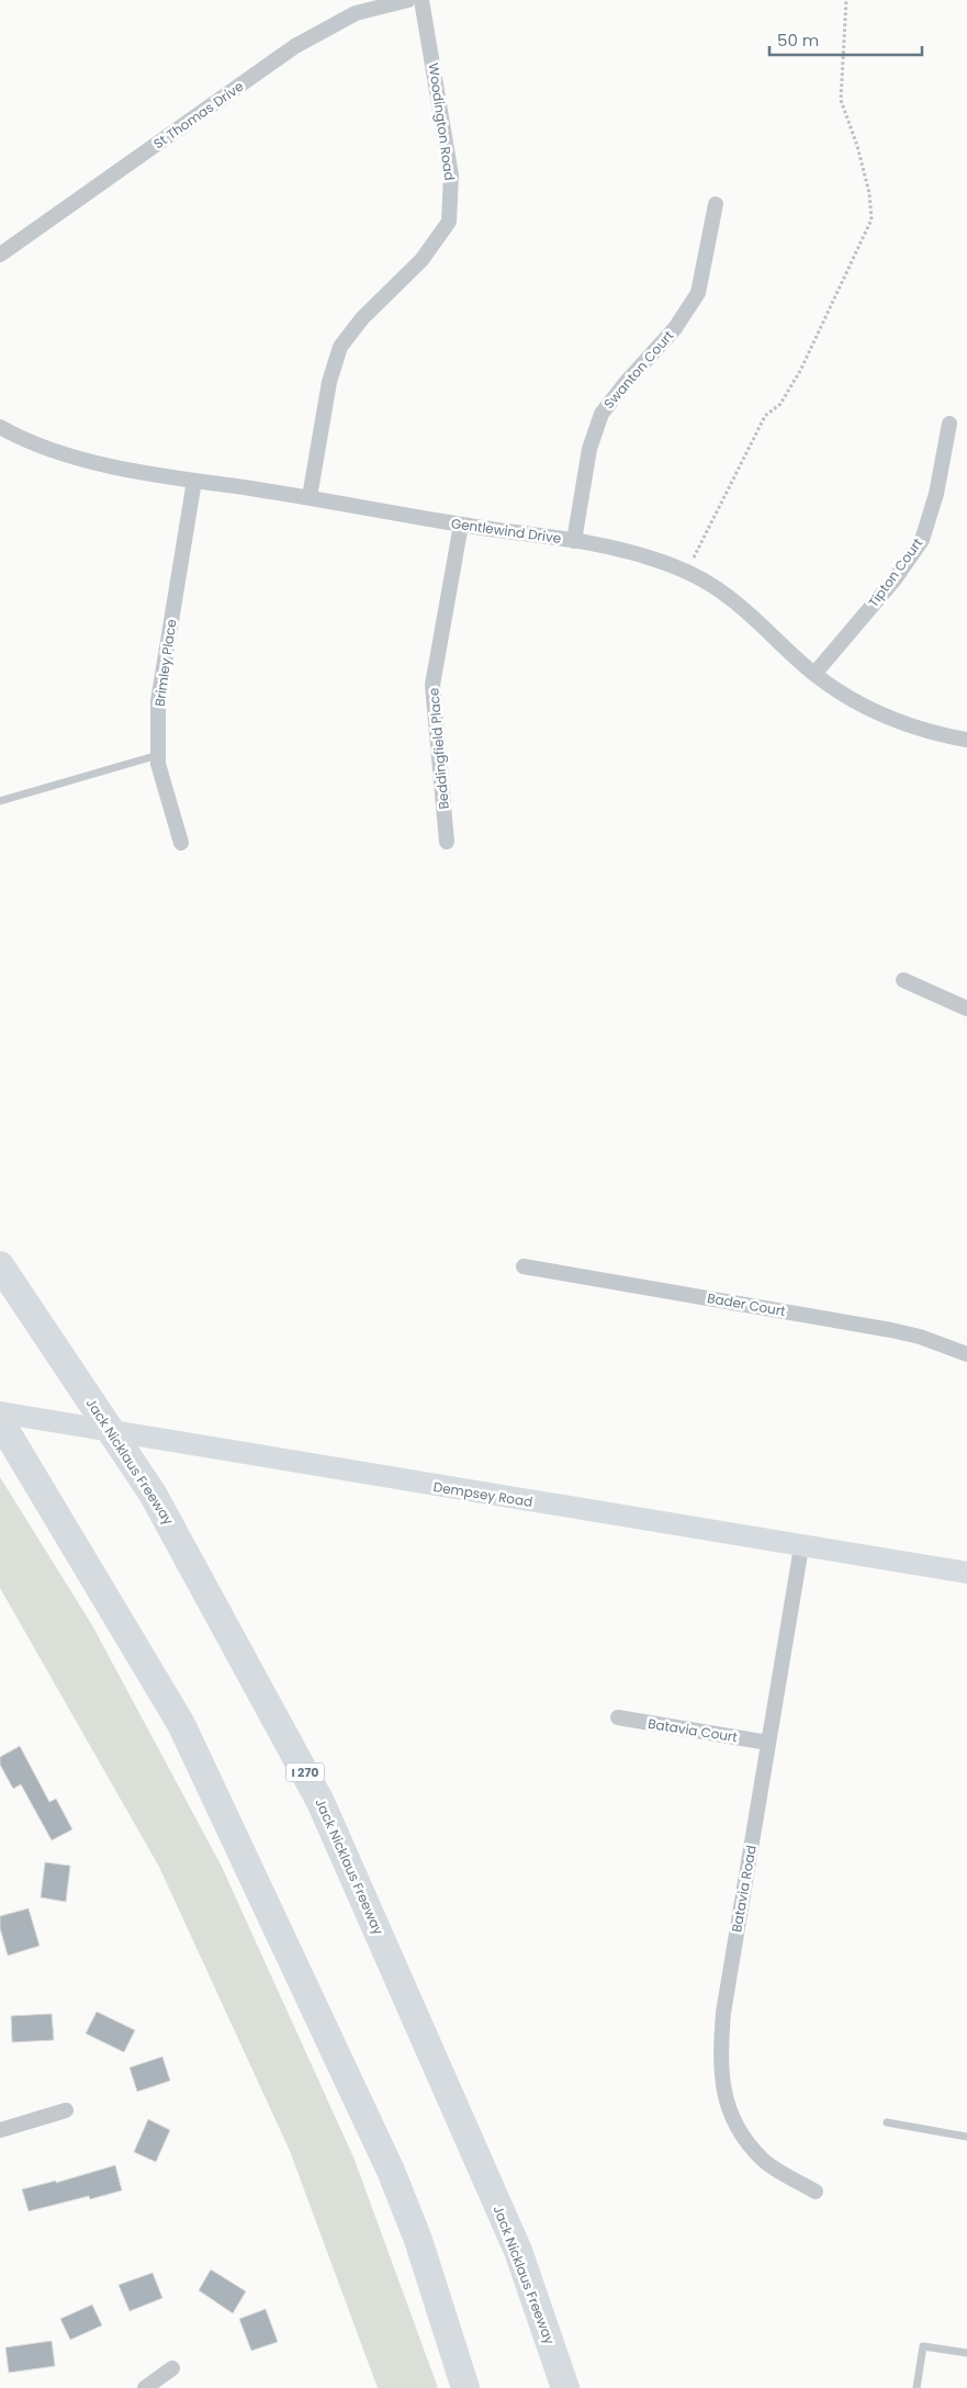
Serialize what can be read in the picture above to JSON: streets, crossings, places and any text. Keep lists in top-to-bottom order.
{
  "streets": {
    "highway": ["Jack Nicklaus Freeway", "I 270"],
    "main road": ["Dempsey Road"],
    "street": [
      "St Thomas Drive",
      "Woodington Road",
      "Swanton Court",
      "Gentlewind Drive",
      "Tipton Court",
      "Brimley Place",
      "Beddingfield Place",
      "Bader Court",
      "Batavia Court",
      "Batavia Road"
    ]
  },
  "crossings": [
    ["Woodington Road", "Gentlewind Drive"],
    ["Swanton Court", "Gentlewind Drive"],
    ["Gentlewind Drive", "Tipton Court"],
    ["Gentlewind Drive", "Brimley Place"],
    ["Gentlewind Drive", "Beddingfield Place"],
    ["Dempsey Road", "Batavia Road"],
    ["Batavia Court", "Batavia Road"]
  ],
  "scale_bar": "50 m"
}
